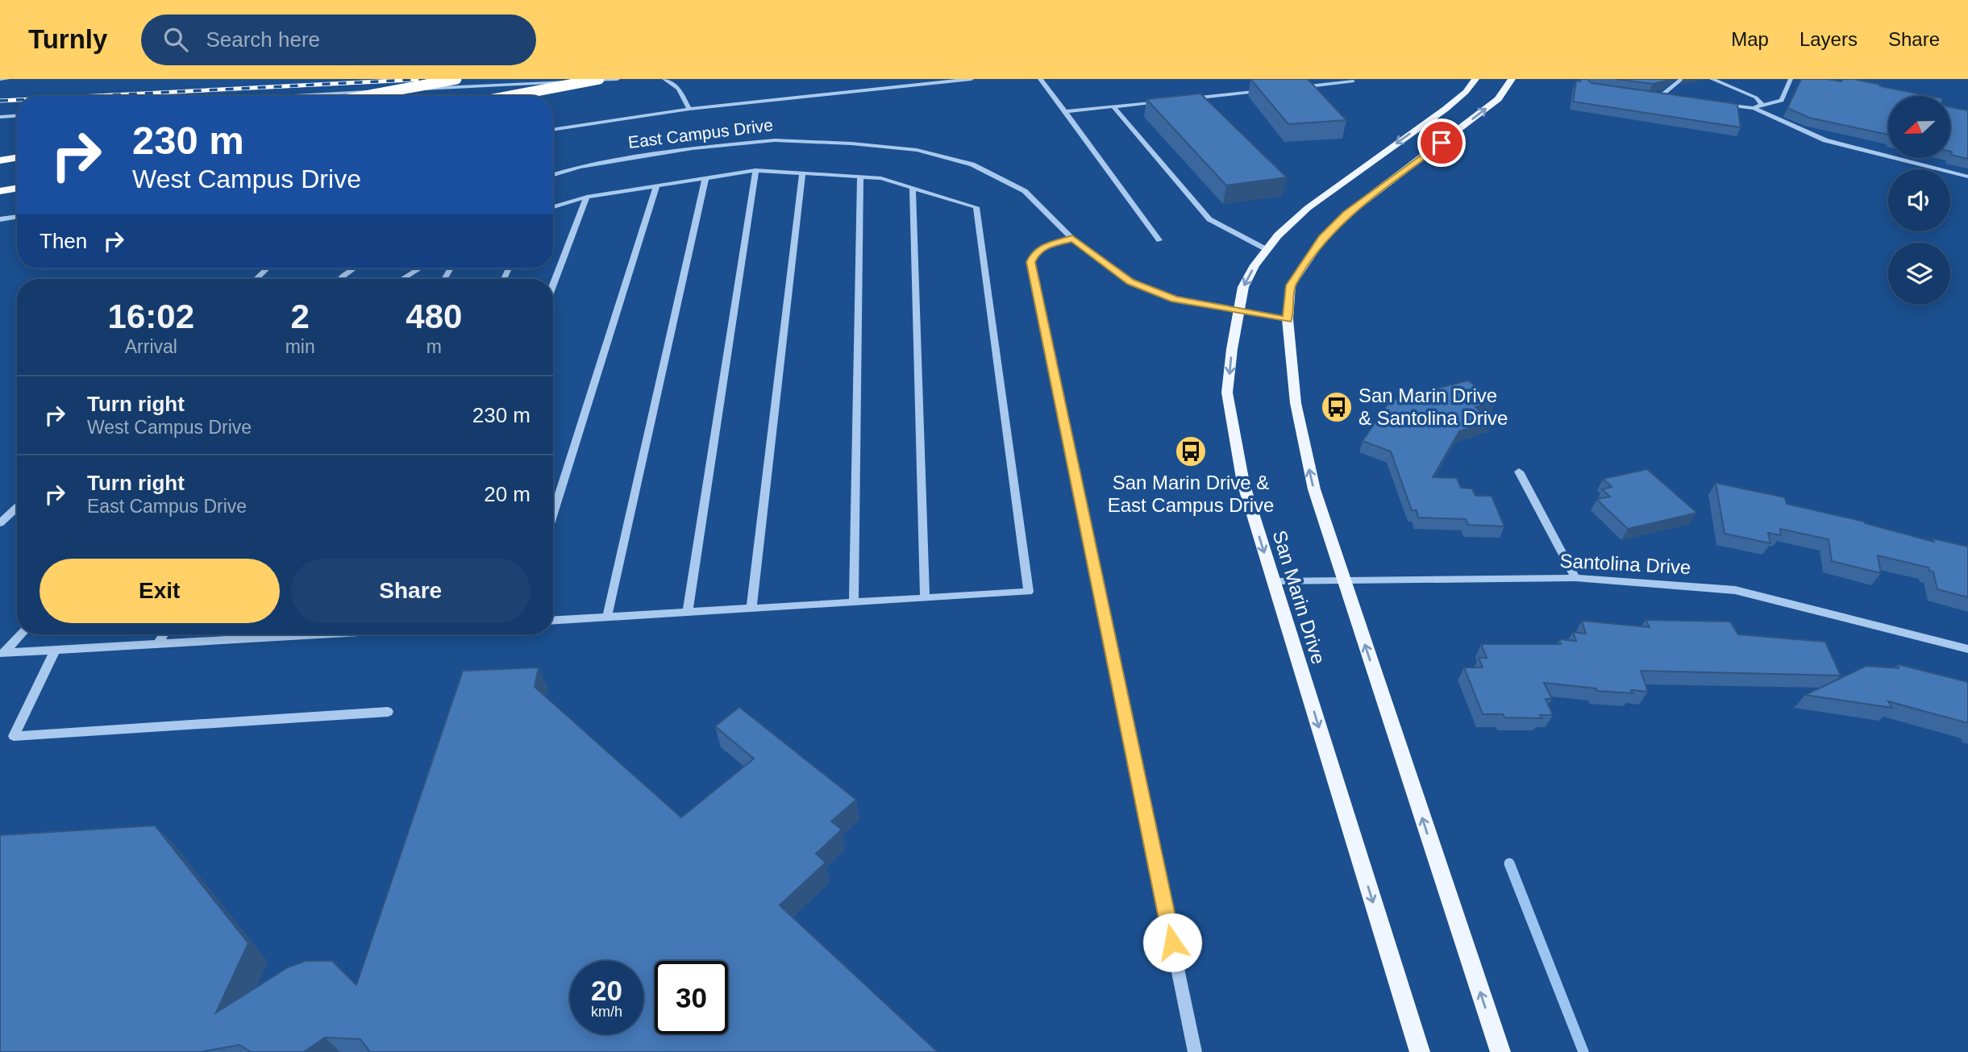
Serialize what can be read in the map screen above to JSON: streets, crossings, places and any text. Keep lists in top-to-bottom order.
{
  "streets": {
    "main road": ["San Marin Drive"],
    "street": ["East Campus Drive", "Santolina Drive"]
  },
  "crossings": [
    ["East Campus Drive", "San Marin Drive"],
    ["Santolina Drive", "San Marin Drive"]
  ],
  "places": {
    "bus stop": ["San Marin Drive & Santolina Drive", "San Marin Drive & East Campus Drive"]
  },
  "north": "left",
  "page": {
    "header": "Turnly",
    "search": "Search here",
    "nav": ["Map", "Layers", "Share"],
    "turn": ["230 m", "West Campus Drive"],
    "then": "Then",
    "eta": [
      "16:02",
      "Arrival",
      "2",
      "min",
      "480",
      "m"
    ],
    "list": [
      {
        "name": "Turn right",
        "note": "West Campus Drive",
        "value": "230 m"
      },
      {
        "name": "Turn right",
        "note": "East Campus Drive",
        "value": "20 m"
      }
    ],
    "buttons": ["Exit", "Share"],
    "speed": "20 km/h",
    "limit": "30"
  }
}
